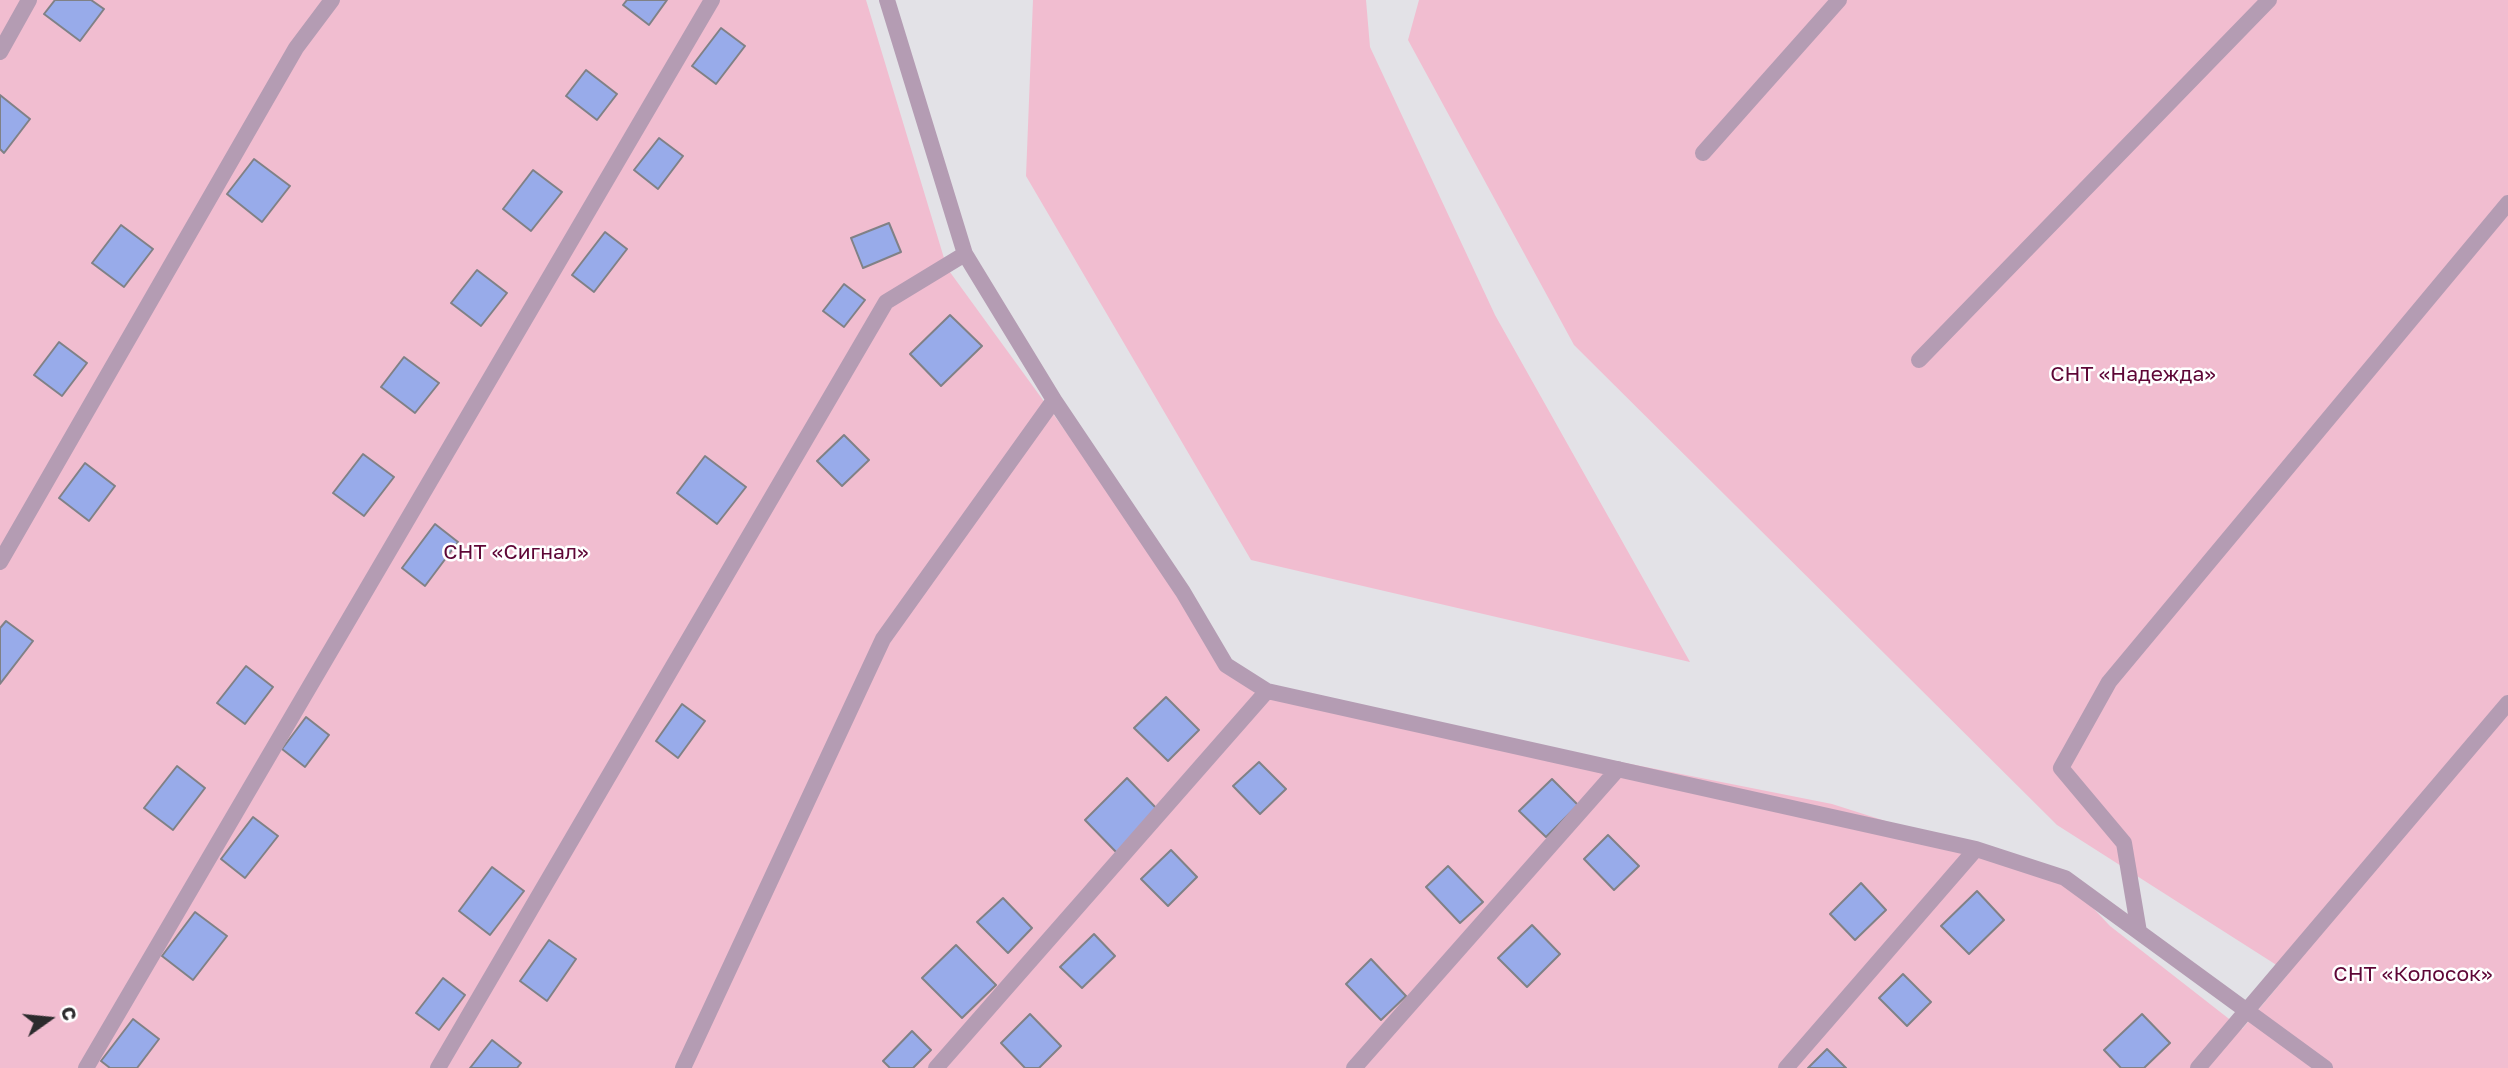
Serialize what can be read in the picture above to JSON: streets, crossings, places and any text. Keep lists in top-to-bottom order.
{
  "parks": ["СНТ «Надежда»", "СНТ «Сигнал»", "СНТ «Колосок»"],
  "north": "right"
}
